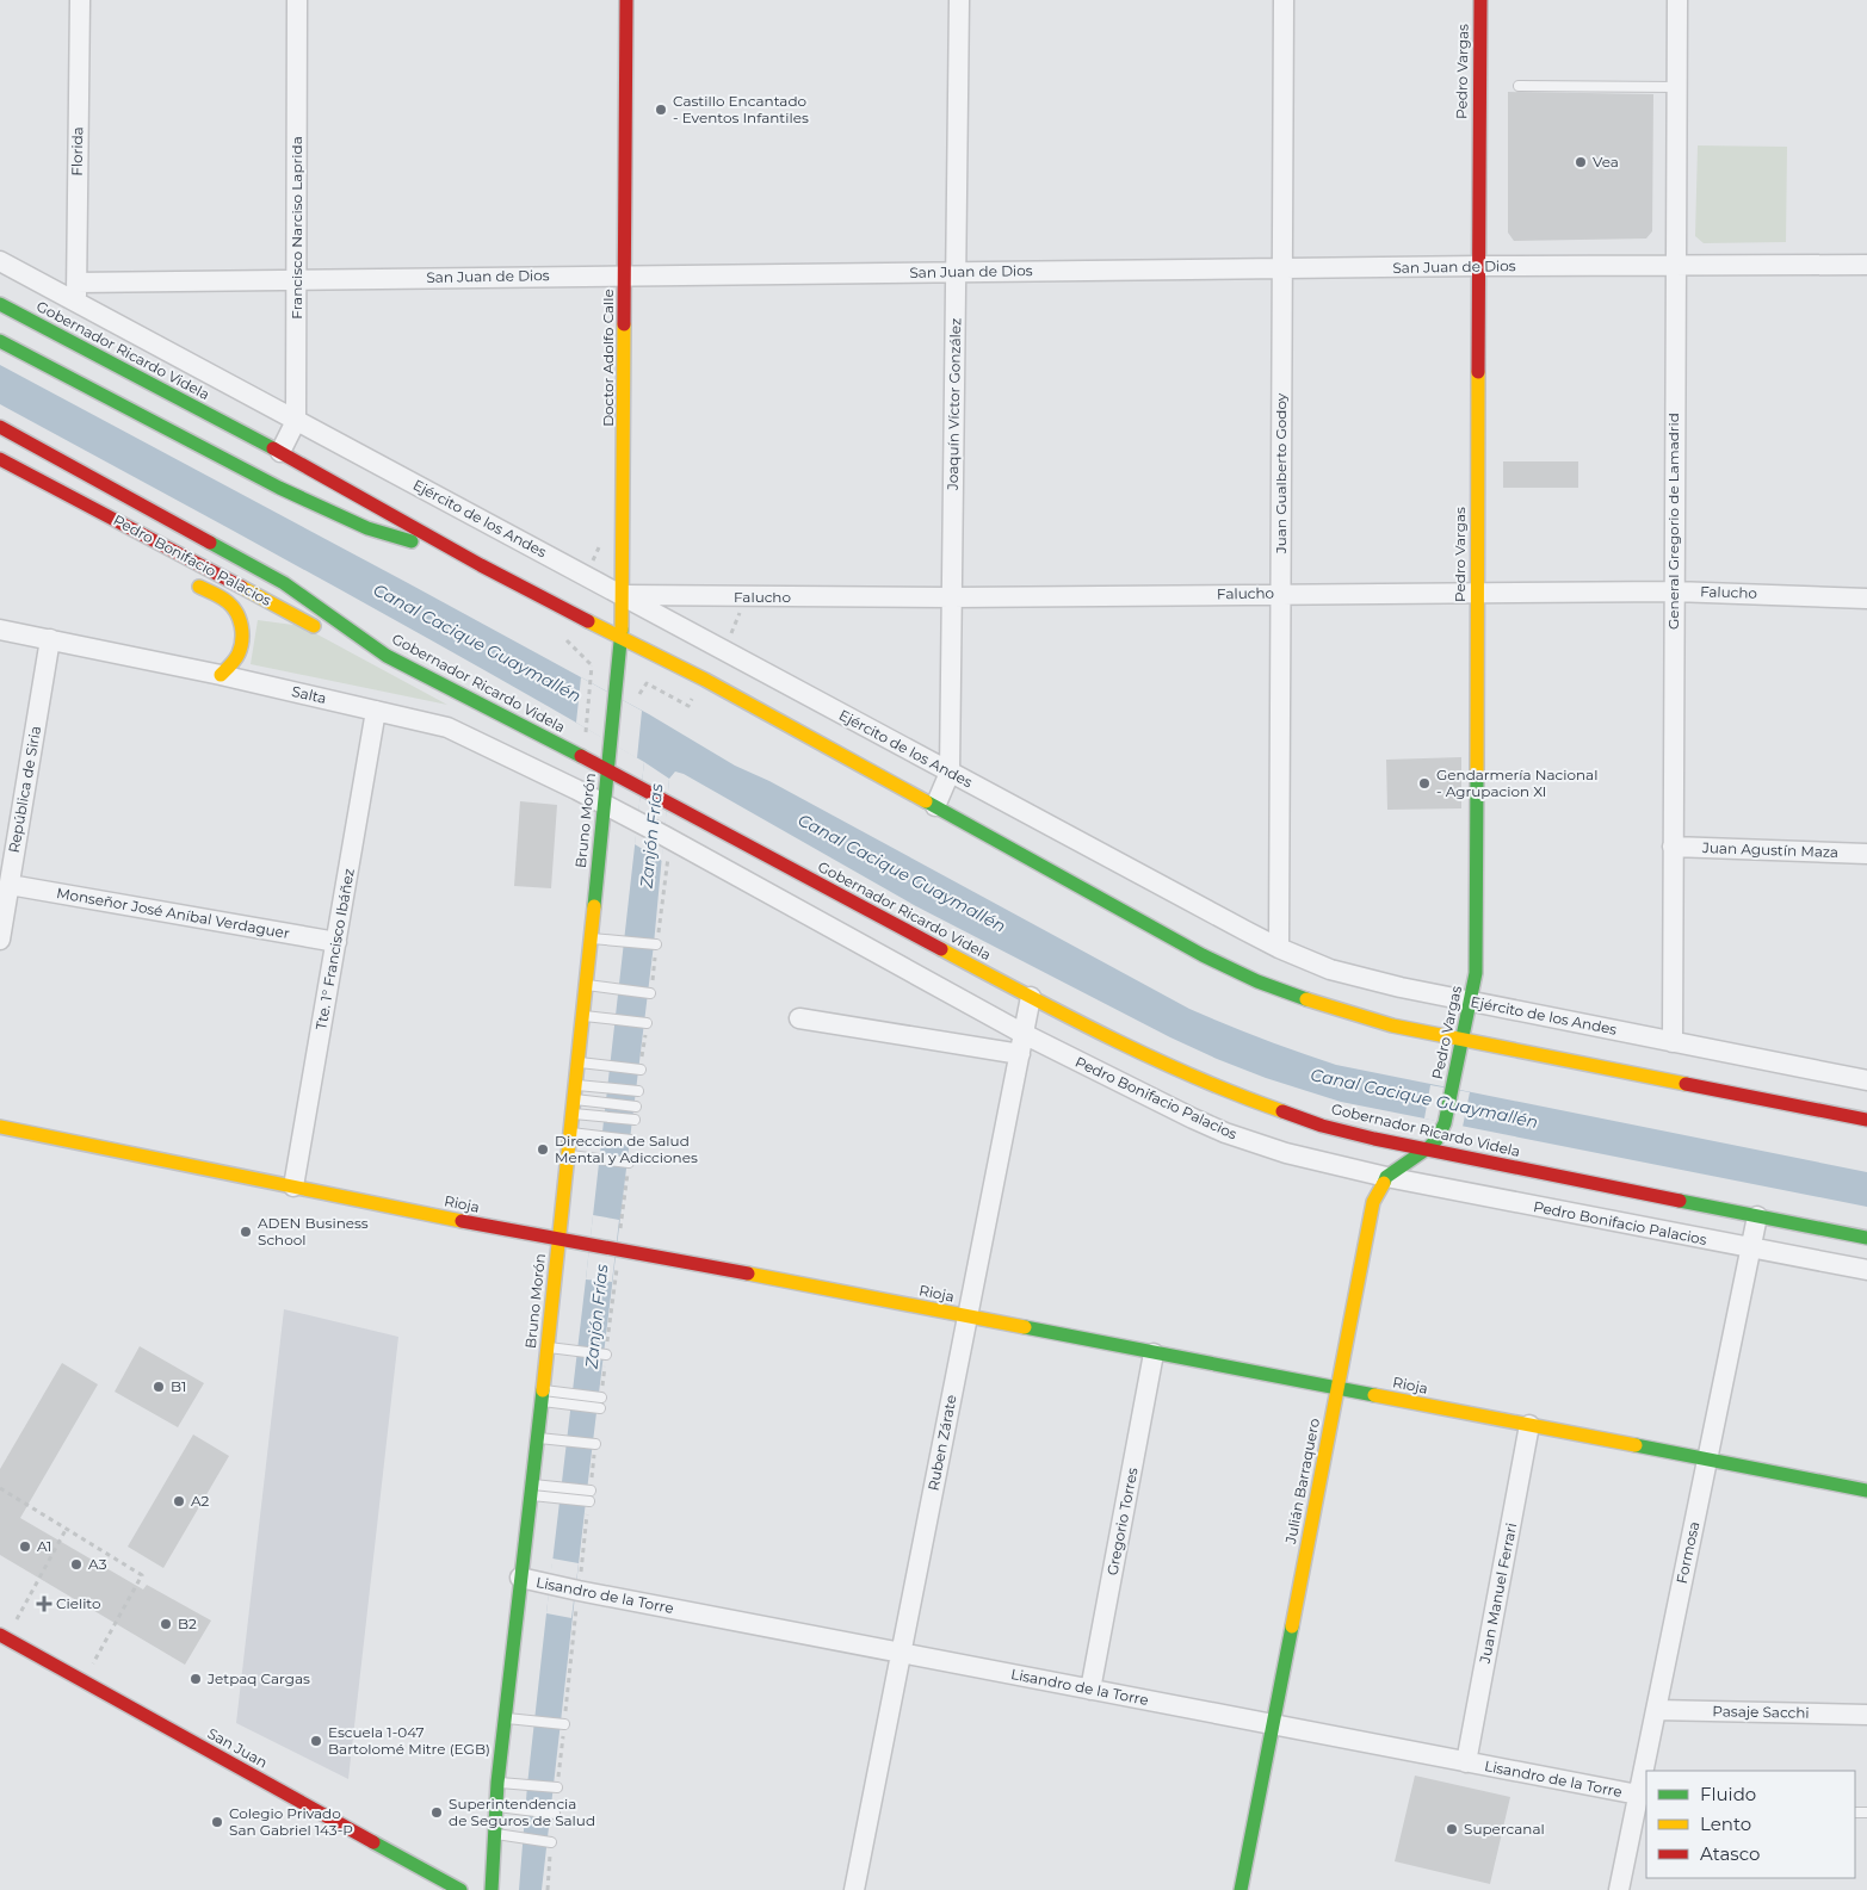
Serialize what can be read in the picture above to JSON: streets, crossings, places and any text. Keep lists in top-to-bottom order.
{
  "streets": {
    "main road": [
      "Pedro Vargas",
      "Gobernador Ricardo Videla",
      "Doctor Adolfo Calle",
      "Pedro Bonifacio Palacios",
      "Bruno Morón",
      "Rioja",
      "Julián Barraquero",
      "San Juan"
    ],
    "street": [
      "Florida",
      "Francisco Narciso Laprida",
      "San Juan de Dios",
      "Joaquín Víctor González",
      "Juan Gualberto Godoy",
      "Ejército de los Andes",
      "General Gregorio de Lamadrid",
      "Falucho",
      "Salta",
      "República de Siria",
      "Juan Agustín Maza",
      "Monseñor José Aníbal Verdaguer",
      "Tte. 1° Francisco Ibáñez",
      "Ruben Zárate",
      "Gregorio Torres",
      "Formosa",
      "Juan Manuel Ferrari",
      "Lisandro de la Torre",
      "Pasaje Sacchi"
    ]
  },
  "crossings": [
    ["Pedro Vargas", "San Juan de Dios"],
    ["Pedro Vargas", "Gobernador Ricardo Videla"],
    ["Pedro Vargas", "Ejército de los Andes"],
    ["Pedro Vargas", "Falucho"],
    ["Pedro Vargas", "Julián Barraquero"],
    ["Florida", "San Juan de Dios"],
    ["Florida", "Ejército de los Andes"],
    ["Francisco Narciso Laprida", "San Juan de Dios"],
    ["Francisco Narciso Laprida", "Gobernador Ricardo Videla"],
    ["Francisco Narciso Laprida", "Ejército de los Andes"],
    ["San Juan de Dios", "Doctor Adolfo Calle"],
    ["San Juan de Dios", "Joaquín Víctor González"],
    ["San Juan de Dios", "Juan Gualberto Godoy"],
    ["San Juan de Dios", "General Gregorio de Lamadrid"],
    ["Gobernador Ricardo Videla", "Doctor Adolfo Calle"],
    ["Gobernador Ricardo Videla", "Joaquín Víctor González"],
    ["Gobernador Ricardo Videla", "Pedro Bonifacio Palacios"],
    ["Gobernador Ricardo Videla", "Bruno Morón"],
    ["Gobernador Ricardo Videla", "Ruben Zárate"],
    ["Gobernador Ricardo Videla", "Julián Barraquero"],
    ["Gobernador Ricardo Videla", "Formosa"],
    ["Doctor Adolfo Calle", "Ejército de los Andes"],
    ["Doctor Adolfo Calle", "Falucho"],
    ["Doctor Adolfo Calle", "Bruno Morón"],
    ["Joaquín Víctor González", "Ejército de los Andes"],
    ["Joaquín Víctor González", "Falucho"],
    ["Juan Gualberto Godoy", "Ejército de los Andes"],
    ["Juan Gualberto Godoy", "Falucho"],
    ["Ejército de los Andes", "General Gregorio de Lamadrid"],
    ["Ejército de los Andes", "Falucho"],
    ["General Gregorio de Lamadrid", "Falucho"],
    ["General Gregorio de Lamadrid", "Juan Agustín Maza"],
    ["Pedro Bonifacio Palacios", "Salta"],
    ["Pedro Bonifacio Palacios", "Bruno Morón"],
    ["Pedro Bonifacio Palacios", "Ruben Zárate"],
    ["Pedro Bonifacio Palacios", "Julián Barraquero"],
    ["Pedro Bonifacio Palacios", "Formosa"],
    ["Salta", "República de Siria"],
    ["Salta", "Bruno Morón"],
    ["Salta", "Tte. 1° Francisco Ibáñez"],
    ["República de Siria", "Monseñor José Aníbal Verdaguer"],
    ["Bruno Morón", "Rioja"],
    ["Bruno Morón", "Lisandro de la Torre"],
    ["Monseñor José Aníbal Verdaguer", "Tte. 1° Francisco Ibáñez"],
    ["Tte. 1° Francisco Ibáñez", "Rioja"],
    ["Rioja", "Ruben Zárate"],
    ["Rioja", "Julián Barraquero"],
    ["Rioja", "Gregorio Torres"],
    ["Rioja", "Formosa"],
    ["Rioja", "Juan Manuel Ferrari"],
    ["Ruben Zárate", "Lisandro de la Torre"],
    ["Julián Barraquero", "Lisandro de la Torre"],
    ["Gregorio Torres", "Lisandro de la Torre"],
    ["Formosa", "Lisandro de la Torre"],
    ["Formosa", "Pasaje Sacchi"],
    ["Juan Manuel Ferrari", "Lisandro de la Torre"]
  ],
  "water": ["Canal Cacique Guaymallén", "Zanjón Frías"],
  "places": {
    "other": [
      "Castillo Encantado - Eventos Infantiles",
      "Vea",
      "Gendarmería Nacional - Agrupacion XI",
      "Direccion de Salud Mental y Adicciones",
      "ADEN Business School",
      "B1",
      "A2",
      "A1",
      "A3",
      "B2",
      "Jetpaq Cargas",
      "Escuela 1-047 Bartolomé Mitre (EGB)",
      "Superintendencia de Seguros de Salud",
      "Colegio Privado San Gabriel 143-P",
      "Supercanal"
    ],
    "health": ["Cielito"]
  },
  "legend": ["Fluido", "Lento", "Atasco"]
}
